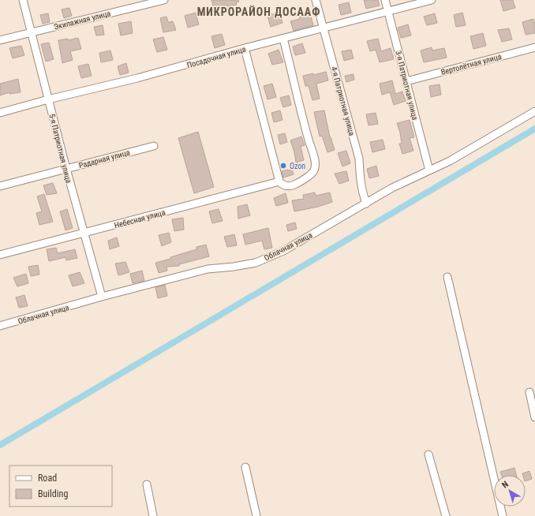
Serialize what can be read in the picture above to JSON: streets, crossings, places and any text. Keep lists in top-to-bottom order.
{
  "streets": {
    "street": [
      "Экипажная улица",
      "Посадочная улица",
      "Вертолётная улица",
      "3-я Патриотная улица",
      "4-я Патриотная улица",
      "5-я Патриотная улица",
      "Радарная улица",
      "Небесная улица",
      "Облачная улица"
    ]
  },
  "crossings": [
    ["Экипажная улица", "5-я Патриотная улица"],
    ["Посадочная улица", "3-я Патриотная улица"],
    ["Посадочная улица", "4-я Патриотная улица"],
    ["Посадочная улица", "5-я Патриотная улица"],
    ["Вертолётная улица", "3-я Патриотная улица"],
    ["3-я Патриотная улица", "Облачная улица"],
    ["4-я Патриотная улица", "Облачная улица"],
    ["5-я Патриотная улица", "Радарная улица"],
    ["5-я Патриотная улица", "Небесная улица"],
    ["5-я Патриотная улица", "Облачная улица"]
  ],
  "districts": ["МИКРОРАЙОН ДОСААФ"],
  "places": ["Ozon"],
  "legend": ["Road", "Building"],
  "north": "top left"
}
